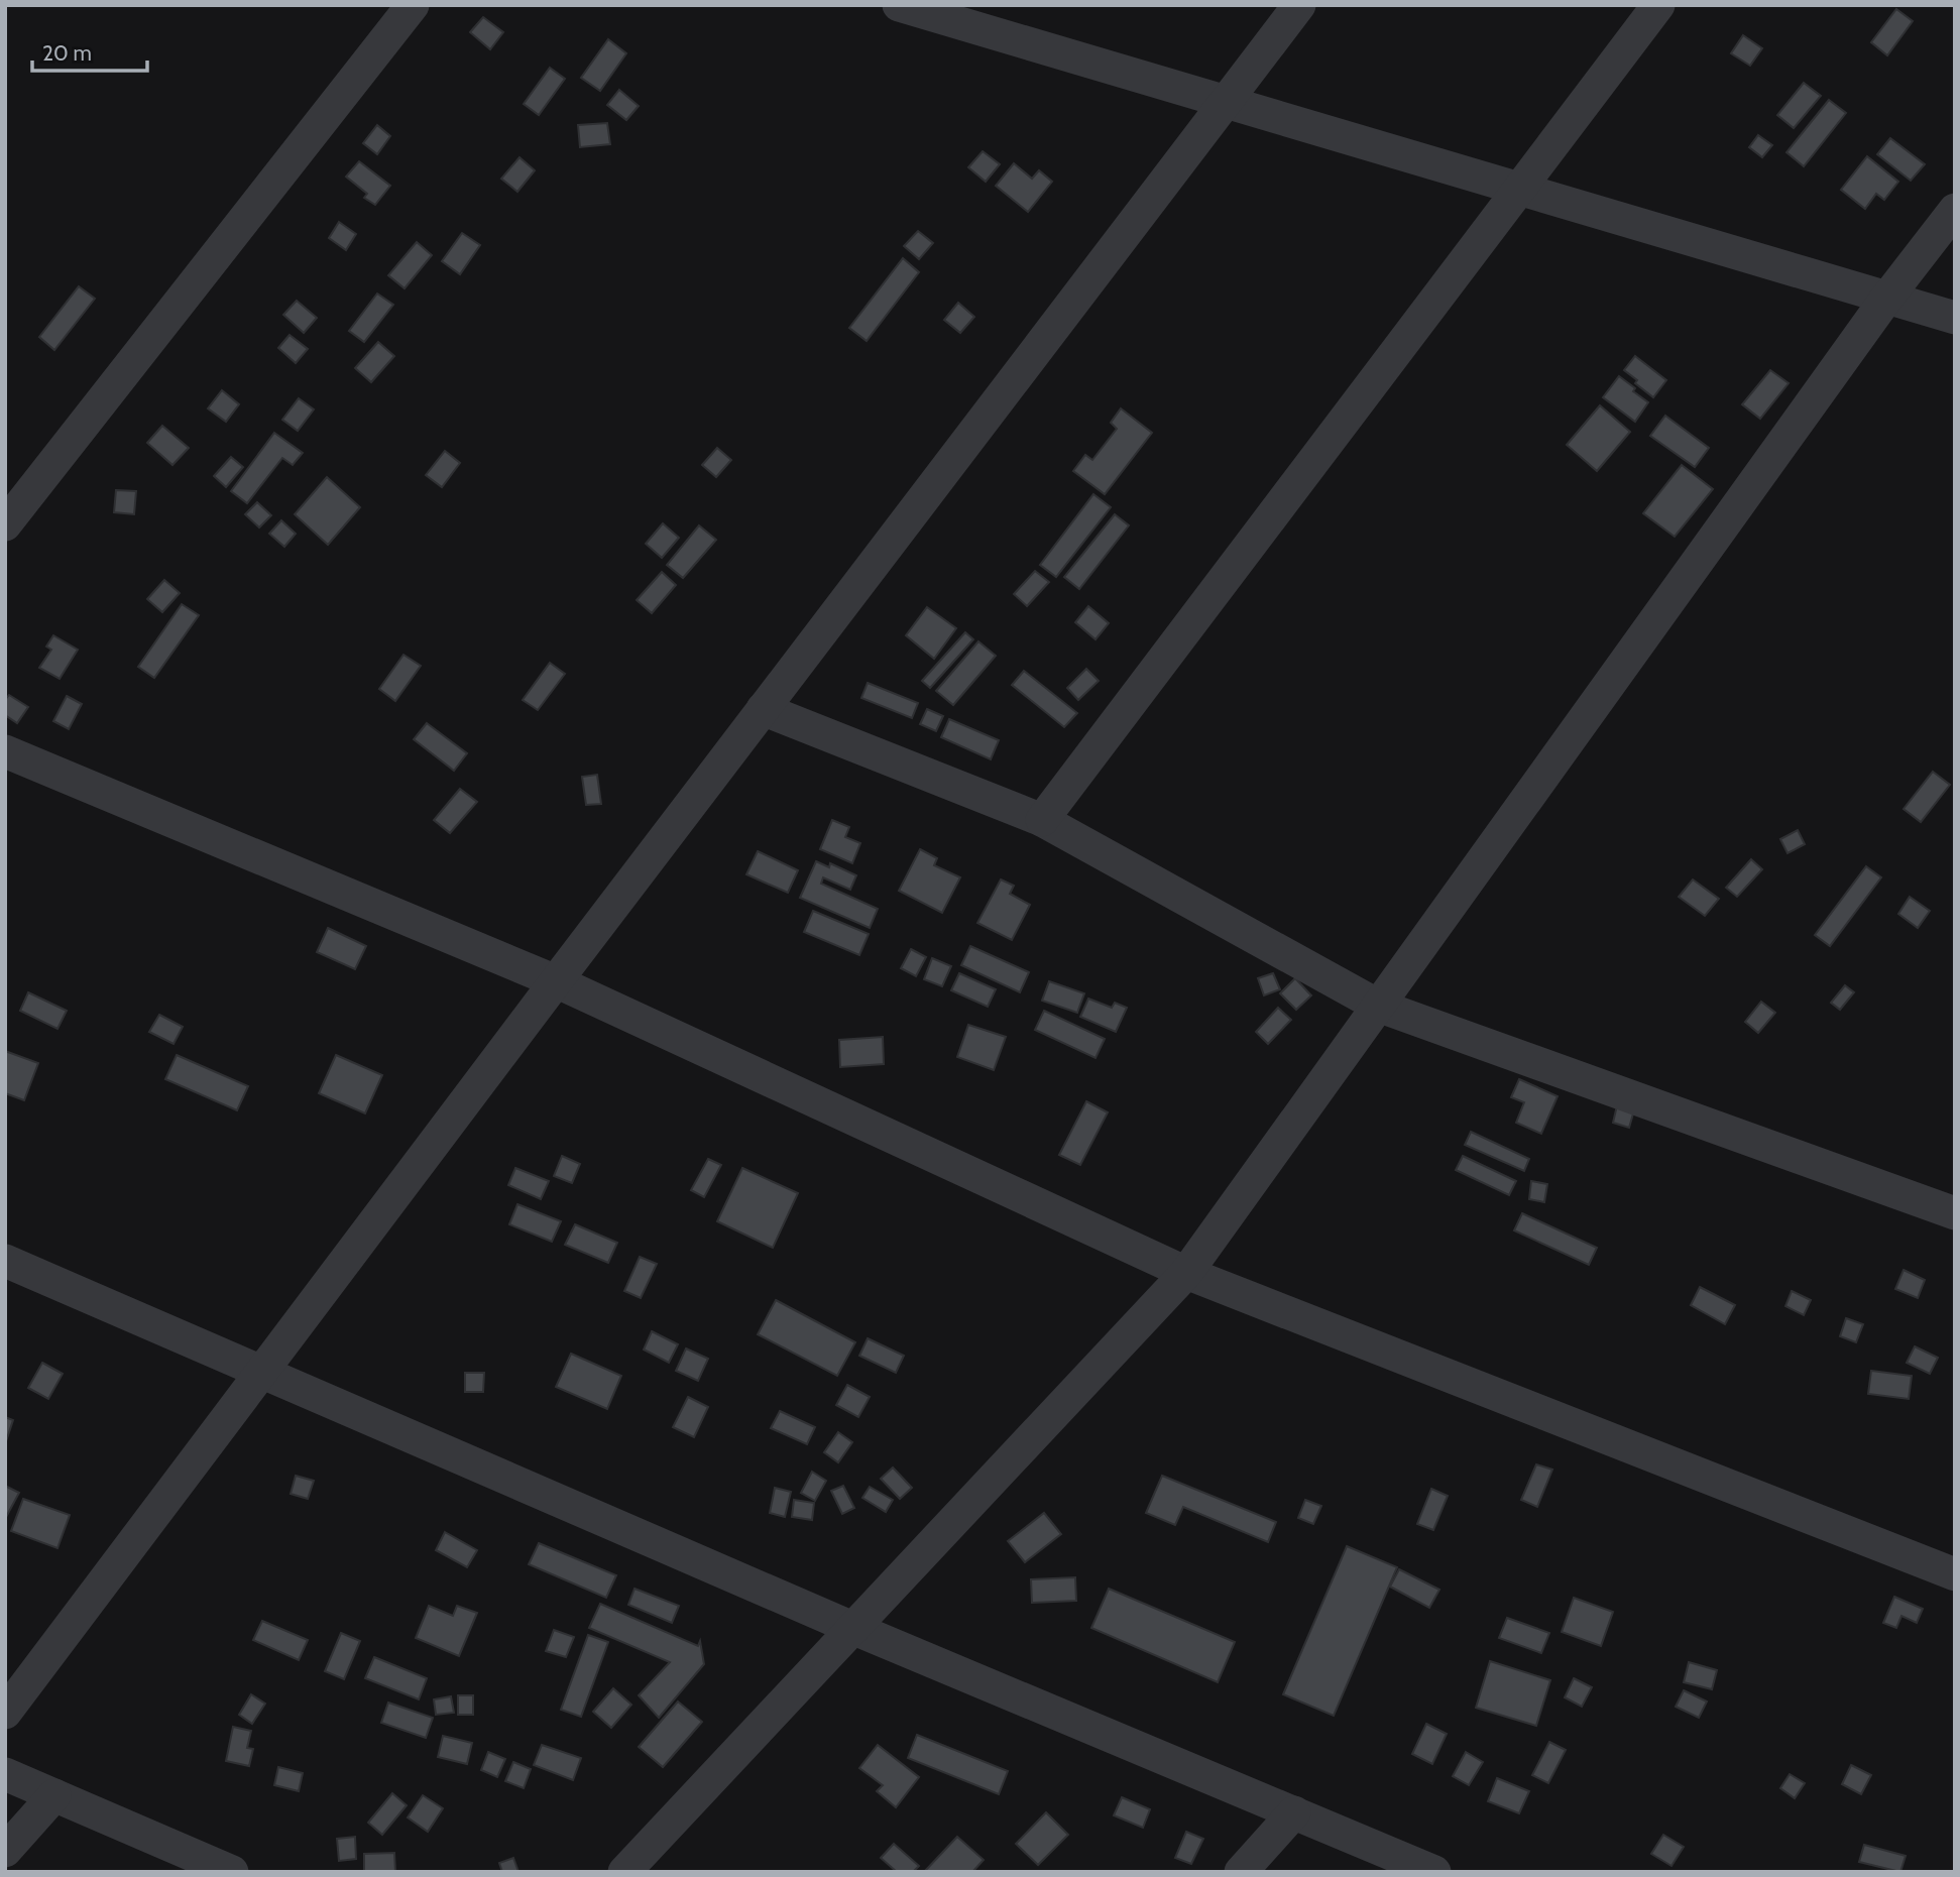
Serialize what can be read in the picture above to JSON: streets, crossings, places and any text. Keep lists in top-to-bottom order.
{
  "scale_bar": "20 m"
}
